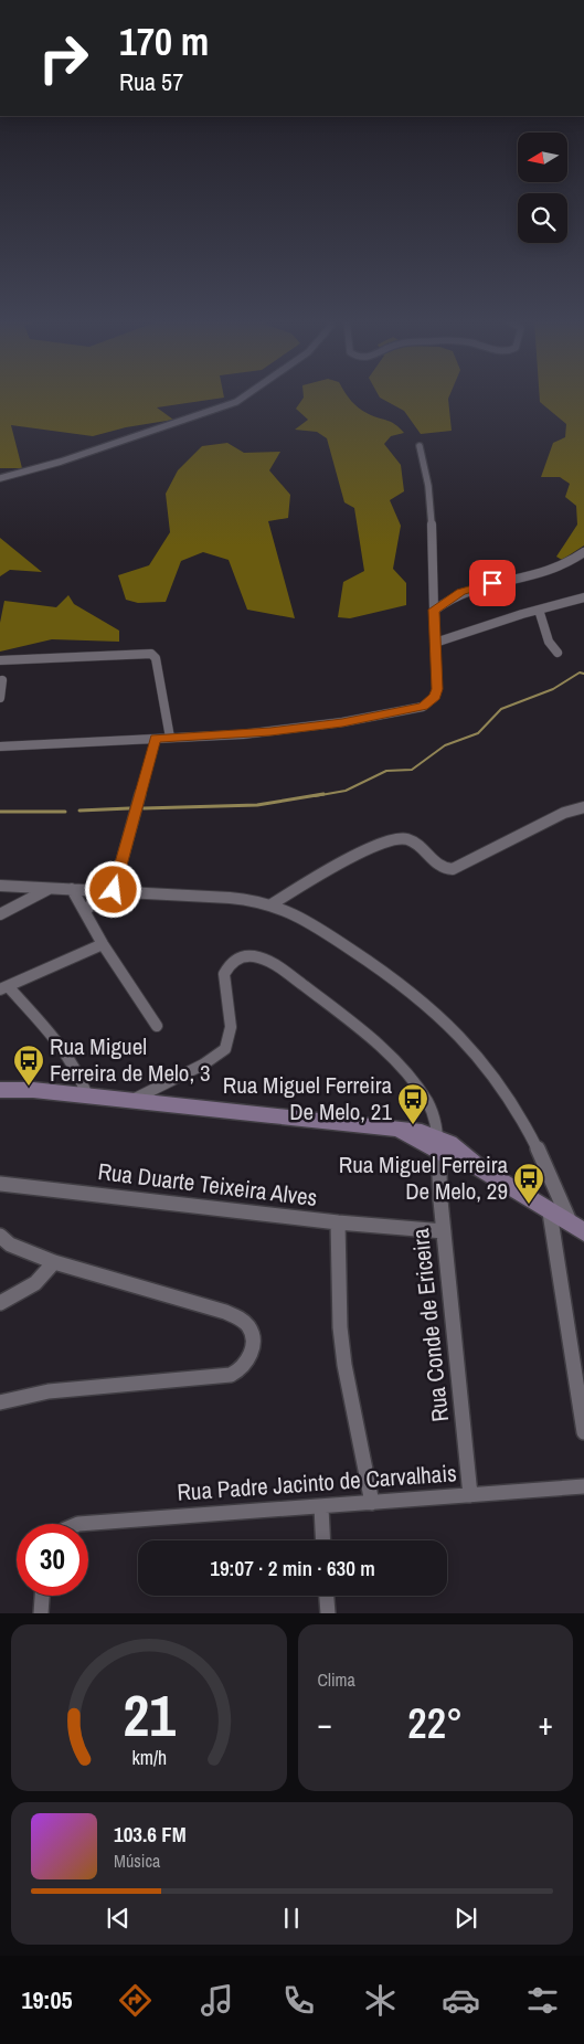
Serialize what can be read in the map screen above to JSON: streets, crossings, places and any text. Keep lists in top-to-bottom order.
{
  "streets": {
    "street": ["Rua Duarte Teixeira Alves", "Rua Conde de Ericeira", "Rua Padre Jacinto de Carvalhais"]
  },
  "crossings": [
    ["Rua Duarte Teixeira Alves", "Rua Conde de Ericeira"],
    ["Rua Conde de Ericeira", "Rua Padre Jacinto de Carvalhais"]
  ],
  "places": {
    "bus stop": ["Rua Miguel Ferreira de Melo, 3", "Rua Miguel Ferreira De Melo, 21", "Rua Miguel Ferreira De Melo, 29"]
  },
  "north": "left",
  "page": {
    "turn": ["170 m", "Rua 57"],
    "limit": "30",
    "trip": "19:07 · 2 min · 630 m",
    "tile": "Clima",
    "heat": ["−", "22°", "+"],
    "song": ["103.6 FM", "Música"],
    "tabs": "19:05",
    "gauge": ["21", "km/h"]
  }
}
